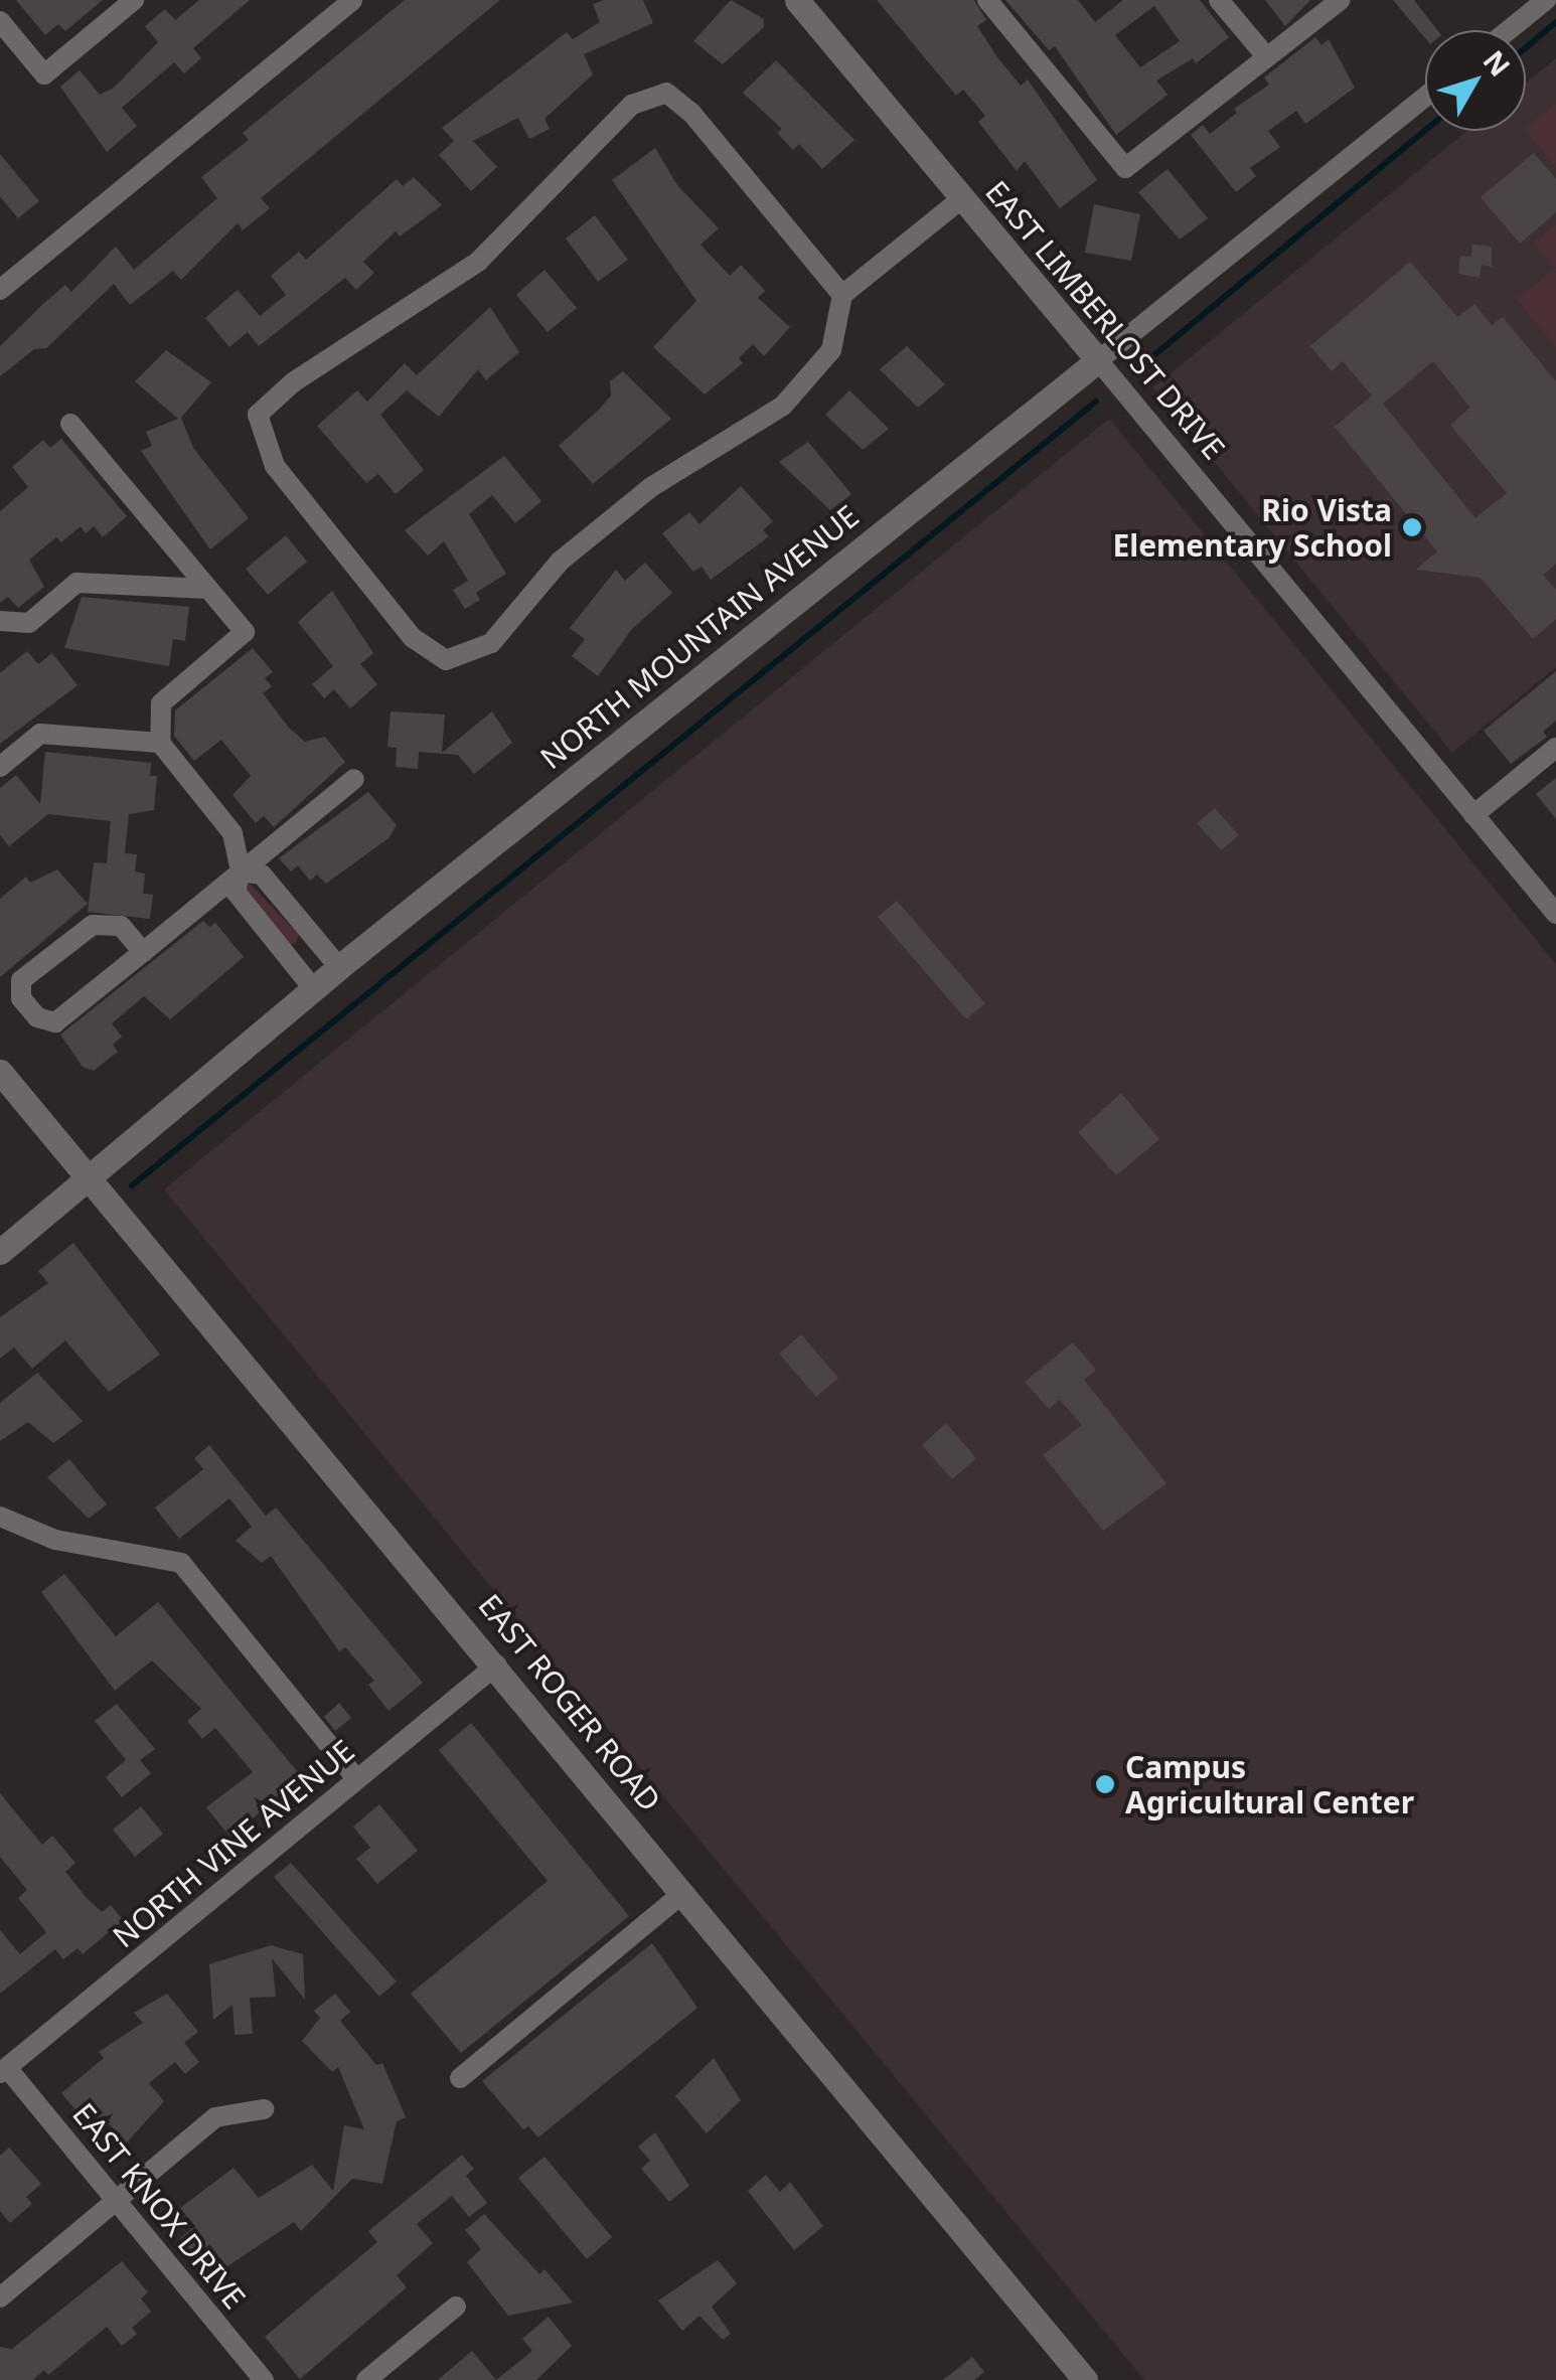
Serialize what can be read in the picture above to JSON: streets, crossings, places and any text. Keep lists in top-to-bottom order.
{
  "streets": {
    "street": [
      "EAST LIMBERLOST DRIVE",
      "NORTH MOUNTAIN AVENUE",
      "EAST ROGER ROAD",
      "NORTH VINE AVENUE",
      "EAST KNOX DRIVE"
    ]
  },
  "crossings": [
    ["EAST LIMBERLOST DRIVE", "NORTH MOUNTAIN AVENUE"],
    ["NORTH MOUNTAIN AVENUE", "EAST ROGER ROAD"],
    ["EAST ROGER ROAD", "NORTH VINE AVENUE"],
    ["NORTH VINE AVENUE", "EAST KNOX DRIVE"]
  ],
  "places": ["Rio Vista Elementary School", "Campus Agricultural Center"],
  "north": "top right"
}
